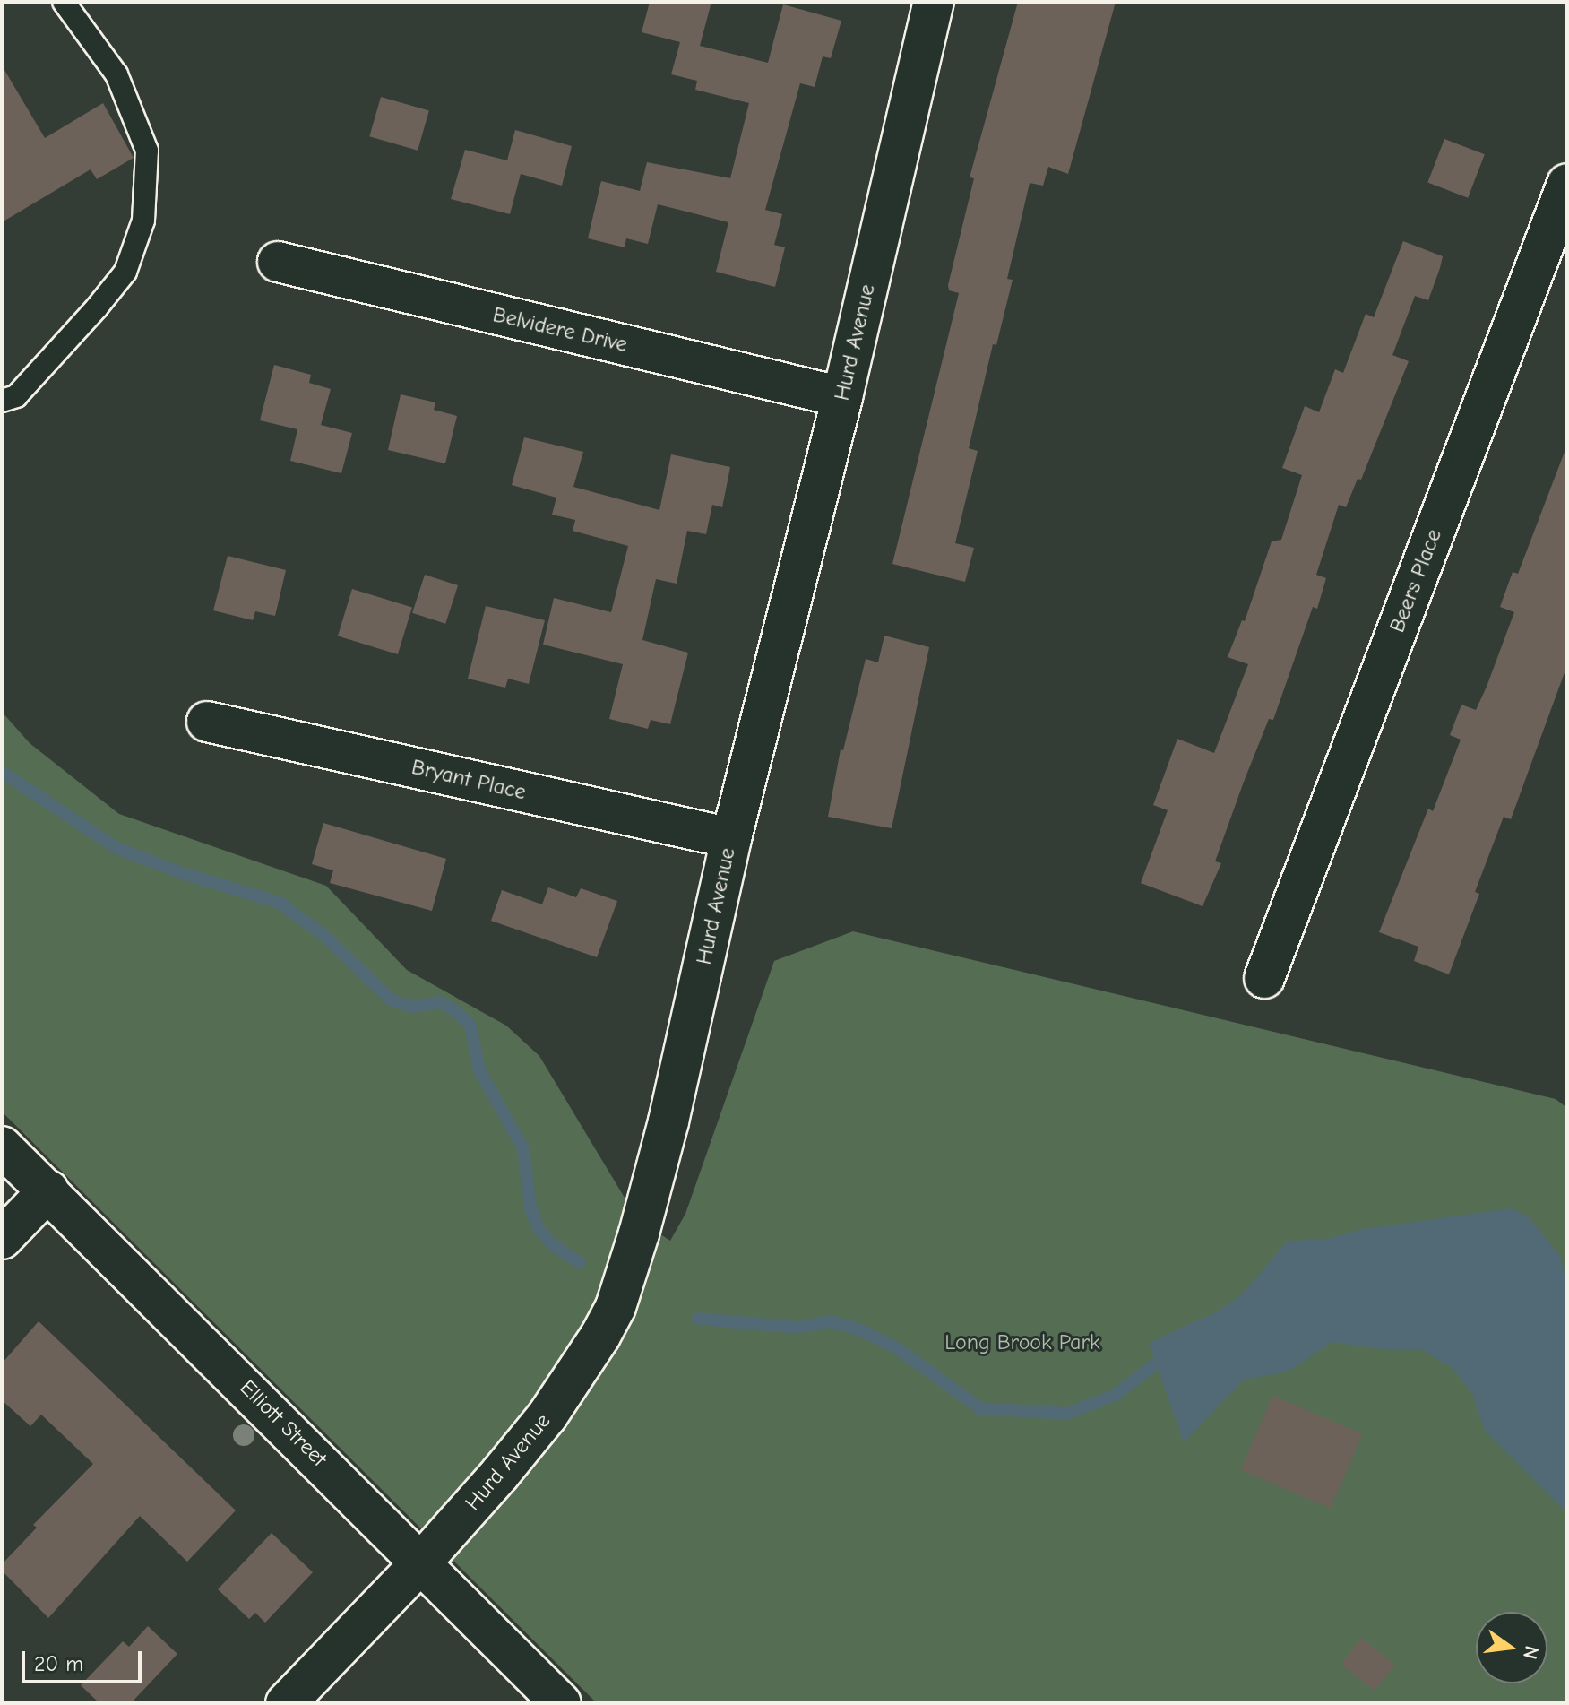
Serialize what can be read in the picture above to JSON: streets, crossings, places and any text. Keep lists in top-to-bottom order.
{
  "streets": {
    "street": [
      "Belvidere Drive",
      "Hurd Avenue",
      "Beers Place",
      "Bryant Place",
      "Elliott Street"
    ]
  },
  "crossings": [
    ["Belvidere Drive", "Hurd Avenue"],
    ["Hurd Avenue", "Bryant Place"],
    ["Hurd Avenue", "Elliott Street"]
  ],
  "parks": ["Long Brook Park"],
  "scale_bar": "20 m",
  "north": "right"
}
